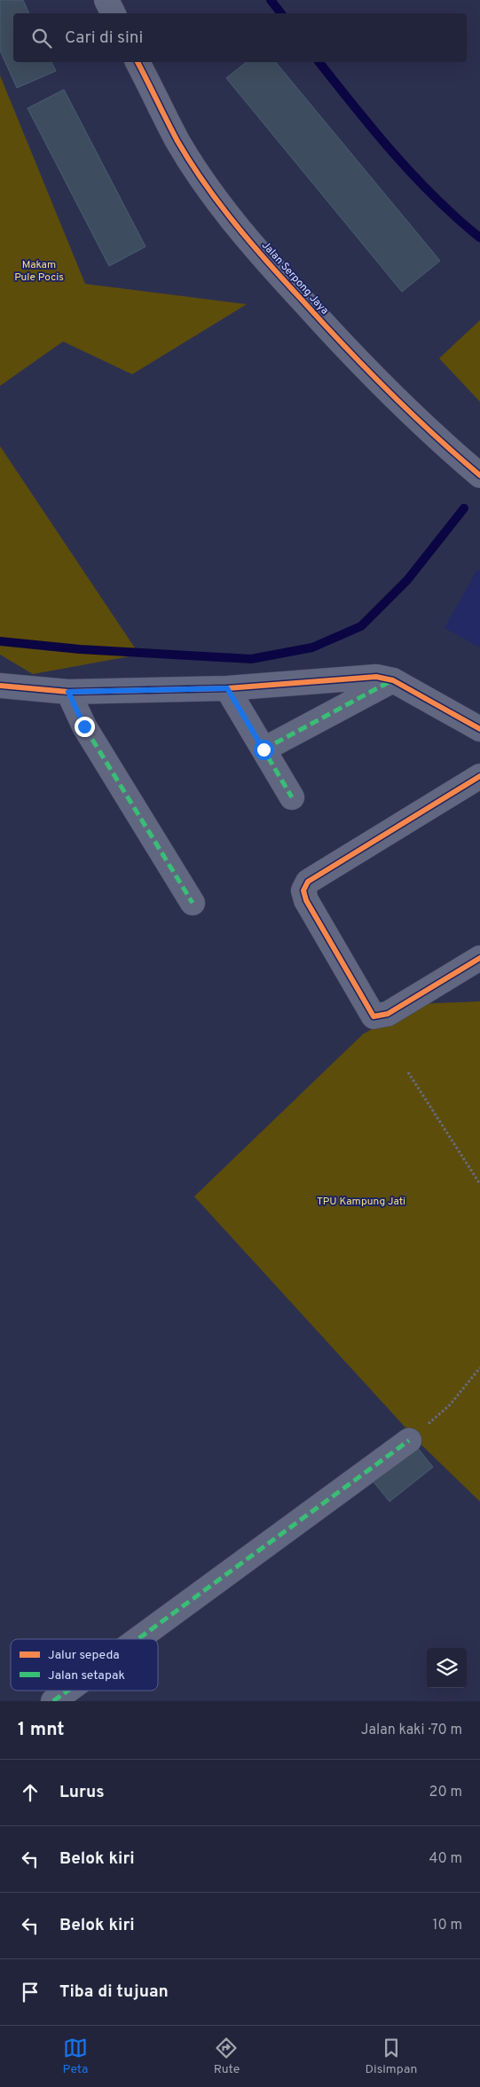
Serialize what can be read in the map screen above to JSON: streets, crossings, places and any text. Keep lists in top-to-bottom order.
{
  "streets": {
    "street": ["Jalan Serpong Jaya"]
  },
  "parks": ["Makam Pule Pocis", "TPU Kampung Jati"],
  "legend": ["Jalur sepeda", "Jalan setapak"],
  "page": {
    "search": "Cari di sini",
    "heading": ["1 mnt", "Jalan kaki · 70 m"],
    "list": [
      ["Lurus", "20 m"],
      ["Belok kiri", "40 m"],
      ["Belok kiri", "10 m"],
      "Tiba di tujuan"
    ],
    "nav": ["Peta", "Rute", "Disimpan"]
  }
}
